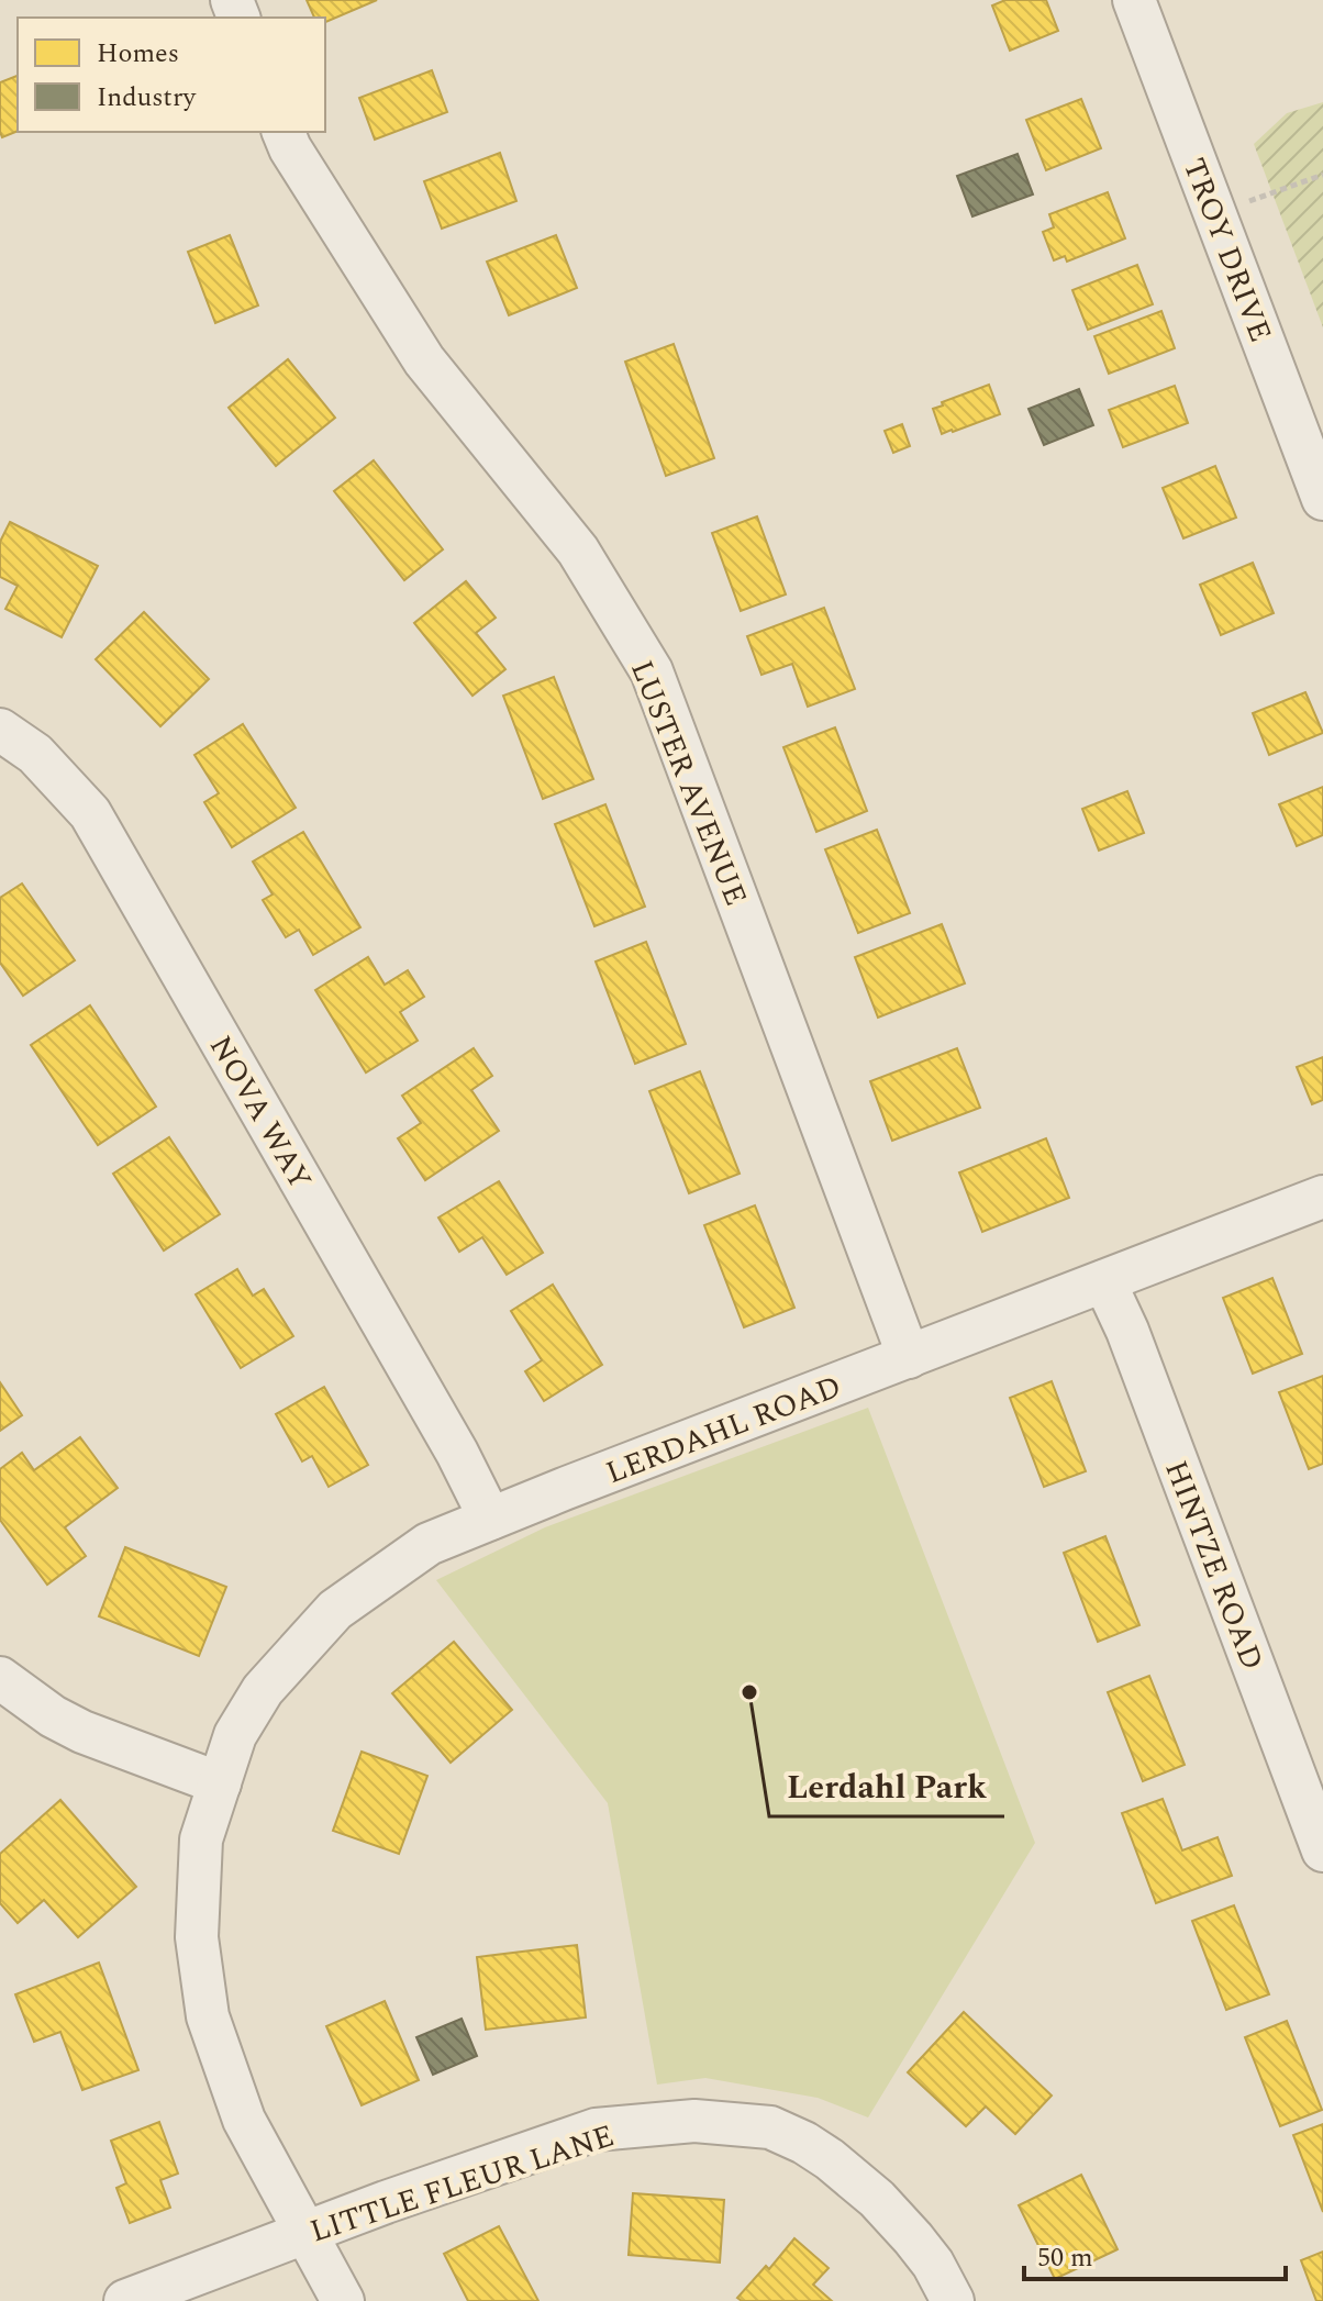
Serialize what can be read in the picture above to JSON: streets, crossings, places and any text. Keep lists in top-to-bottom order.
{
  "streets": {
    "street": [
      "TROY DRIVE",
      "LUSTER AVENUE",
      "NOVA WAY",
      "LERDAHL ROAD",
      "HINTZE ROAD",
      "LITTLE FLEUR LANE"
    ]
  },
  "crossings": [
    ["LUSTER AVENUE", "LERDAHL ROAD"],
    ["NOVA WAY", "LERDAHL ROAD"],
    ["LERDAHL ROAD", "HINTZE ROAD"],
    ["LERDAHL ROAD", "LITTLE FLEUR LANE"]
  ],
  "places": ["Lerdahl Park"],
  "legend": ["Homes", "Industry"],
  "scale_bar": "50 m"
}
